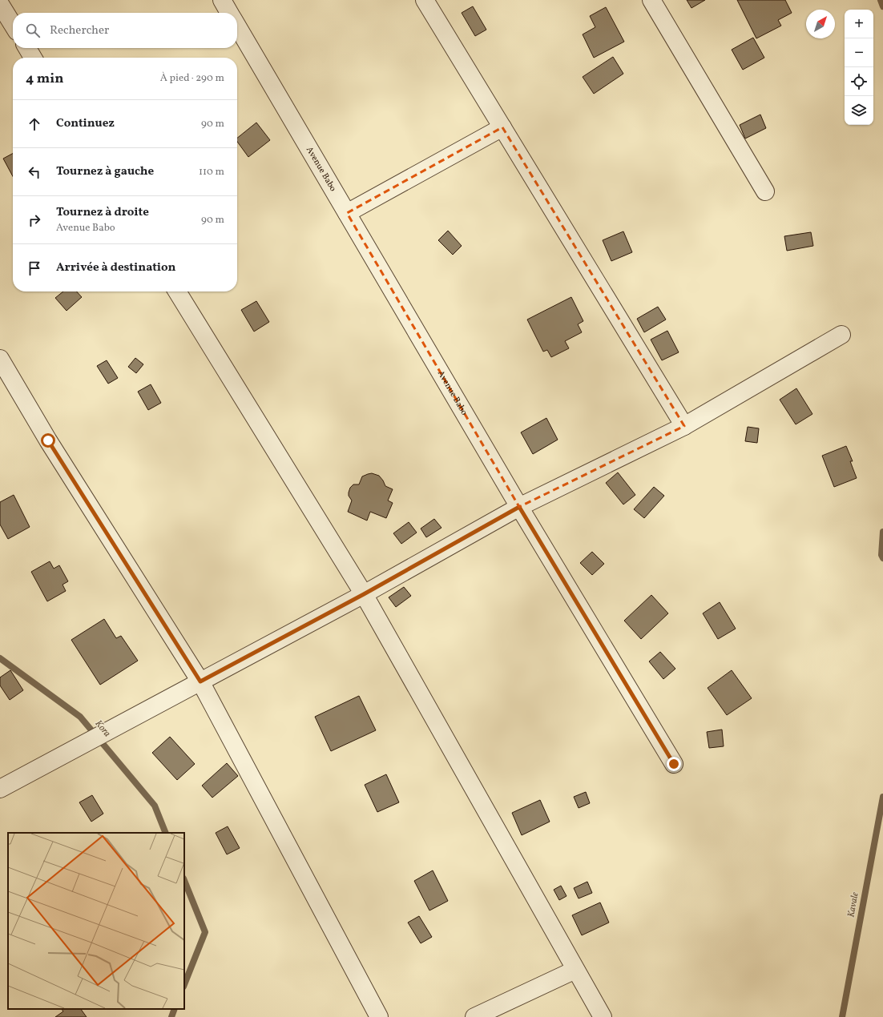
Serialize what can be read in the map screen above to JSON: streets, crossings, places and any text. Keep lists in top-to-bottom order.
{
  "streets": {
    "street": ["Avenue Babo"]
  },
  "water": ["Kora", "Kavale"],
  "north": "top right",
  "page": {
    "map_buttons": ["+", "−"],
    "search": "Rechercher",
    "heading": ["4 min", "À pied · 290 m"],
    "list": [
      ["Continuez", "90 m"],
      ["Tournez à gauche", "110 m"],
      ["Tournez à droite", "Avenue Babo", "90 m"],
      "Arrivée à destination"
    ]
  }
}
